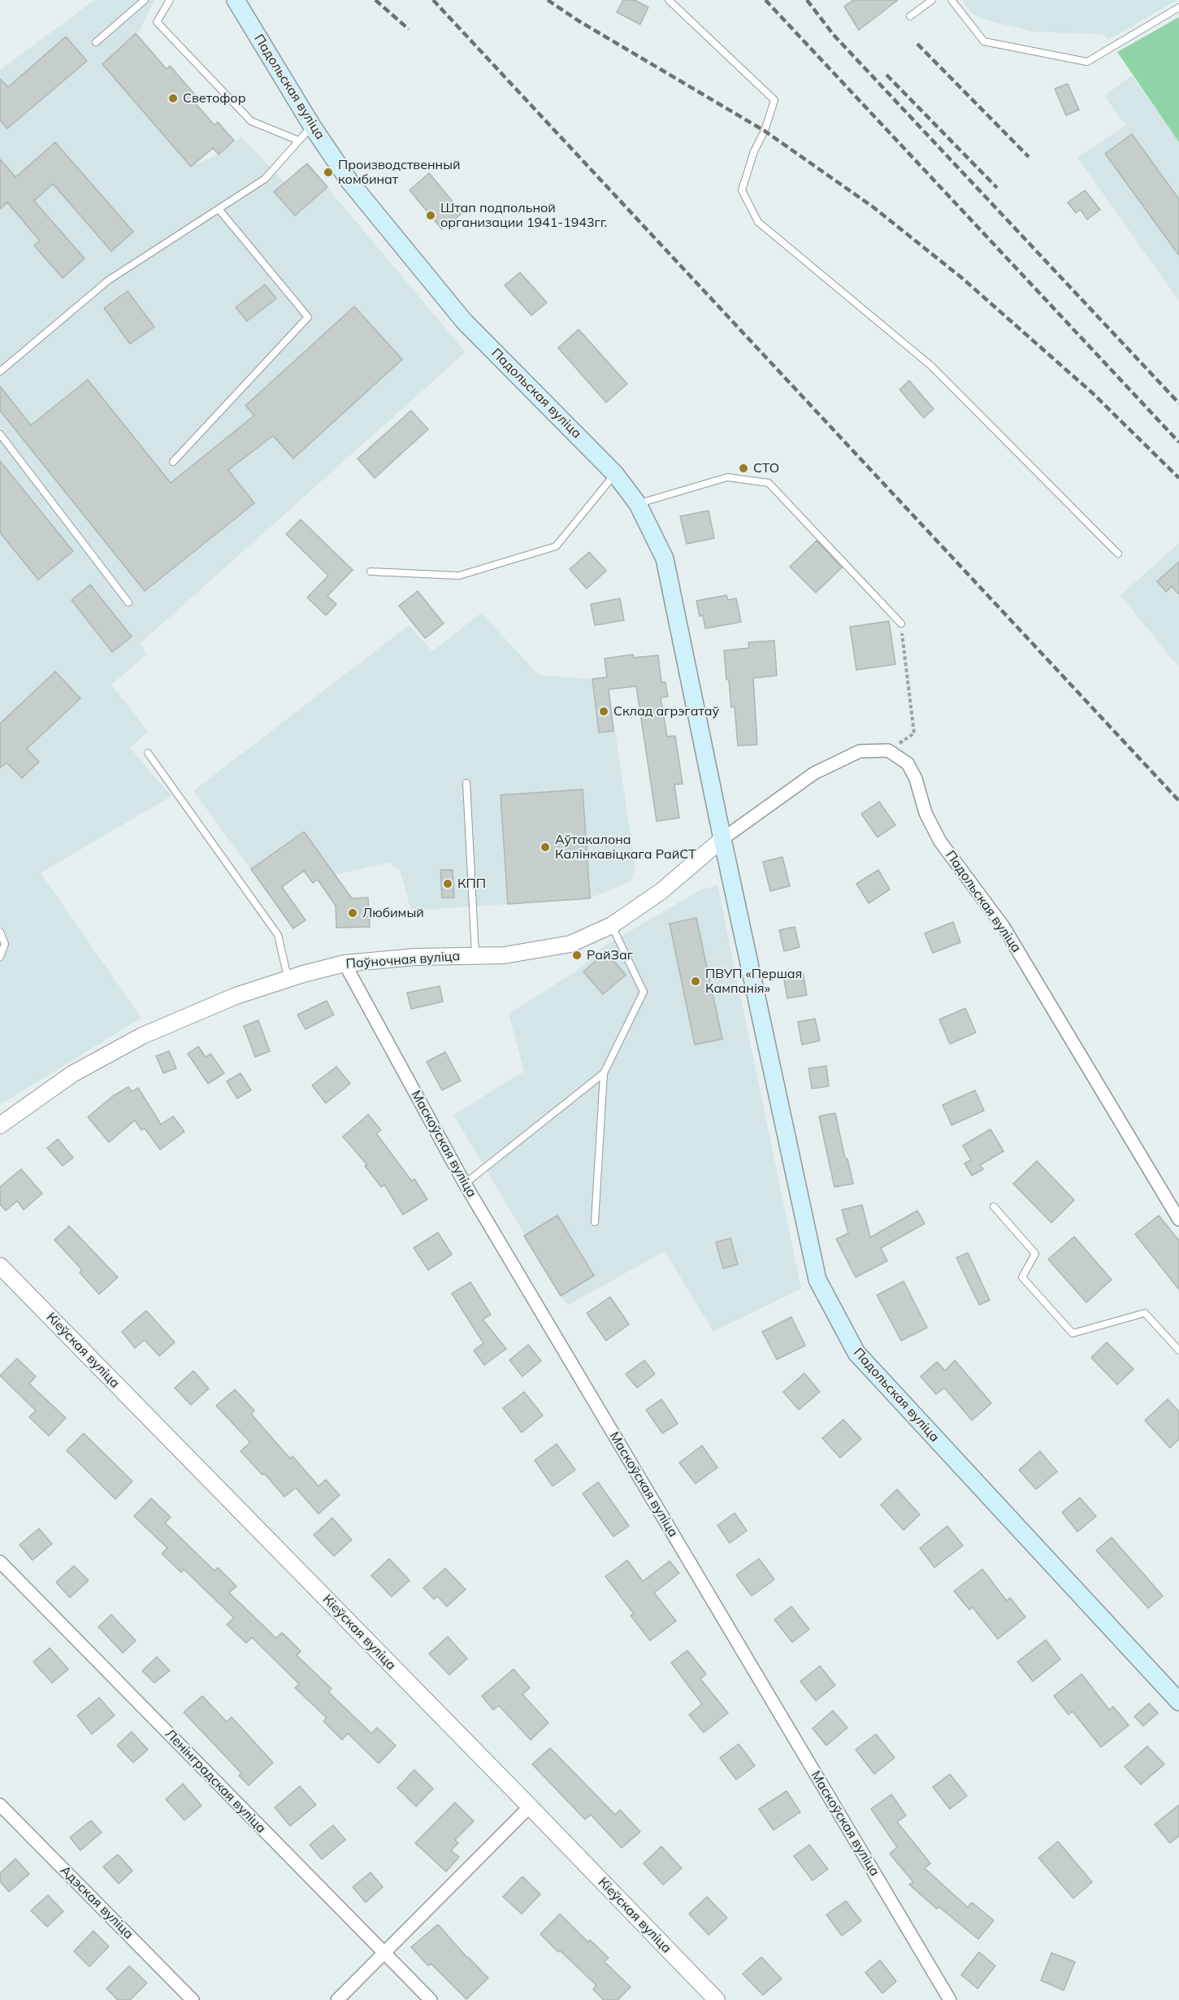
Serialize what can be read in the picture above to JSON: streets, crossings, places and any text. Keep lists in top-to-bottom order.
{
  "streets": {
    "main road": ["Падольская вуліца"],
    "street": [
      "Паўночная вуліца",
      "Маскоўская вуліца",
      "Кіеўская вуліца",
      "Ленінградская вуліца",
      "Адэская вуліца"
    ]
  },
  "crossings": [
    ["Падольская вуліца", "Паўночная вуліца"],
    ["Паўночная вуліца", "Маскоўская вуліца"]
  ],
  "places": [
    "Светофор",
    "Производственный комбинат",
    "Штап подпольной организации 1941-1943гг.",
    "СТО",
    "Склад агрэгатаў",
    "Аўтакалона Калінкавіцкага РайСТ",
    "КПП",
    "Любимый",
    "РайЗаг",
    "ПВУП «Першая Кампанія»"
  ]
}
